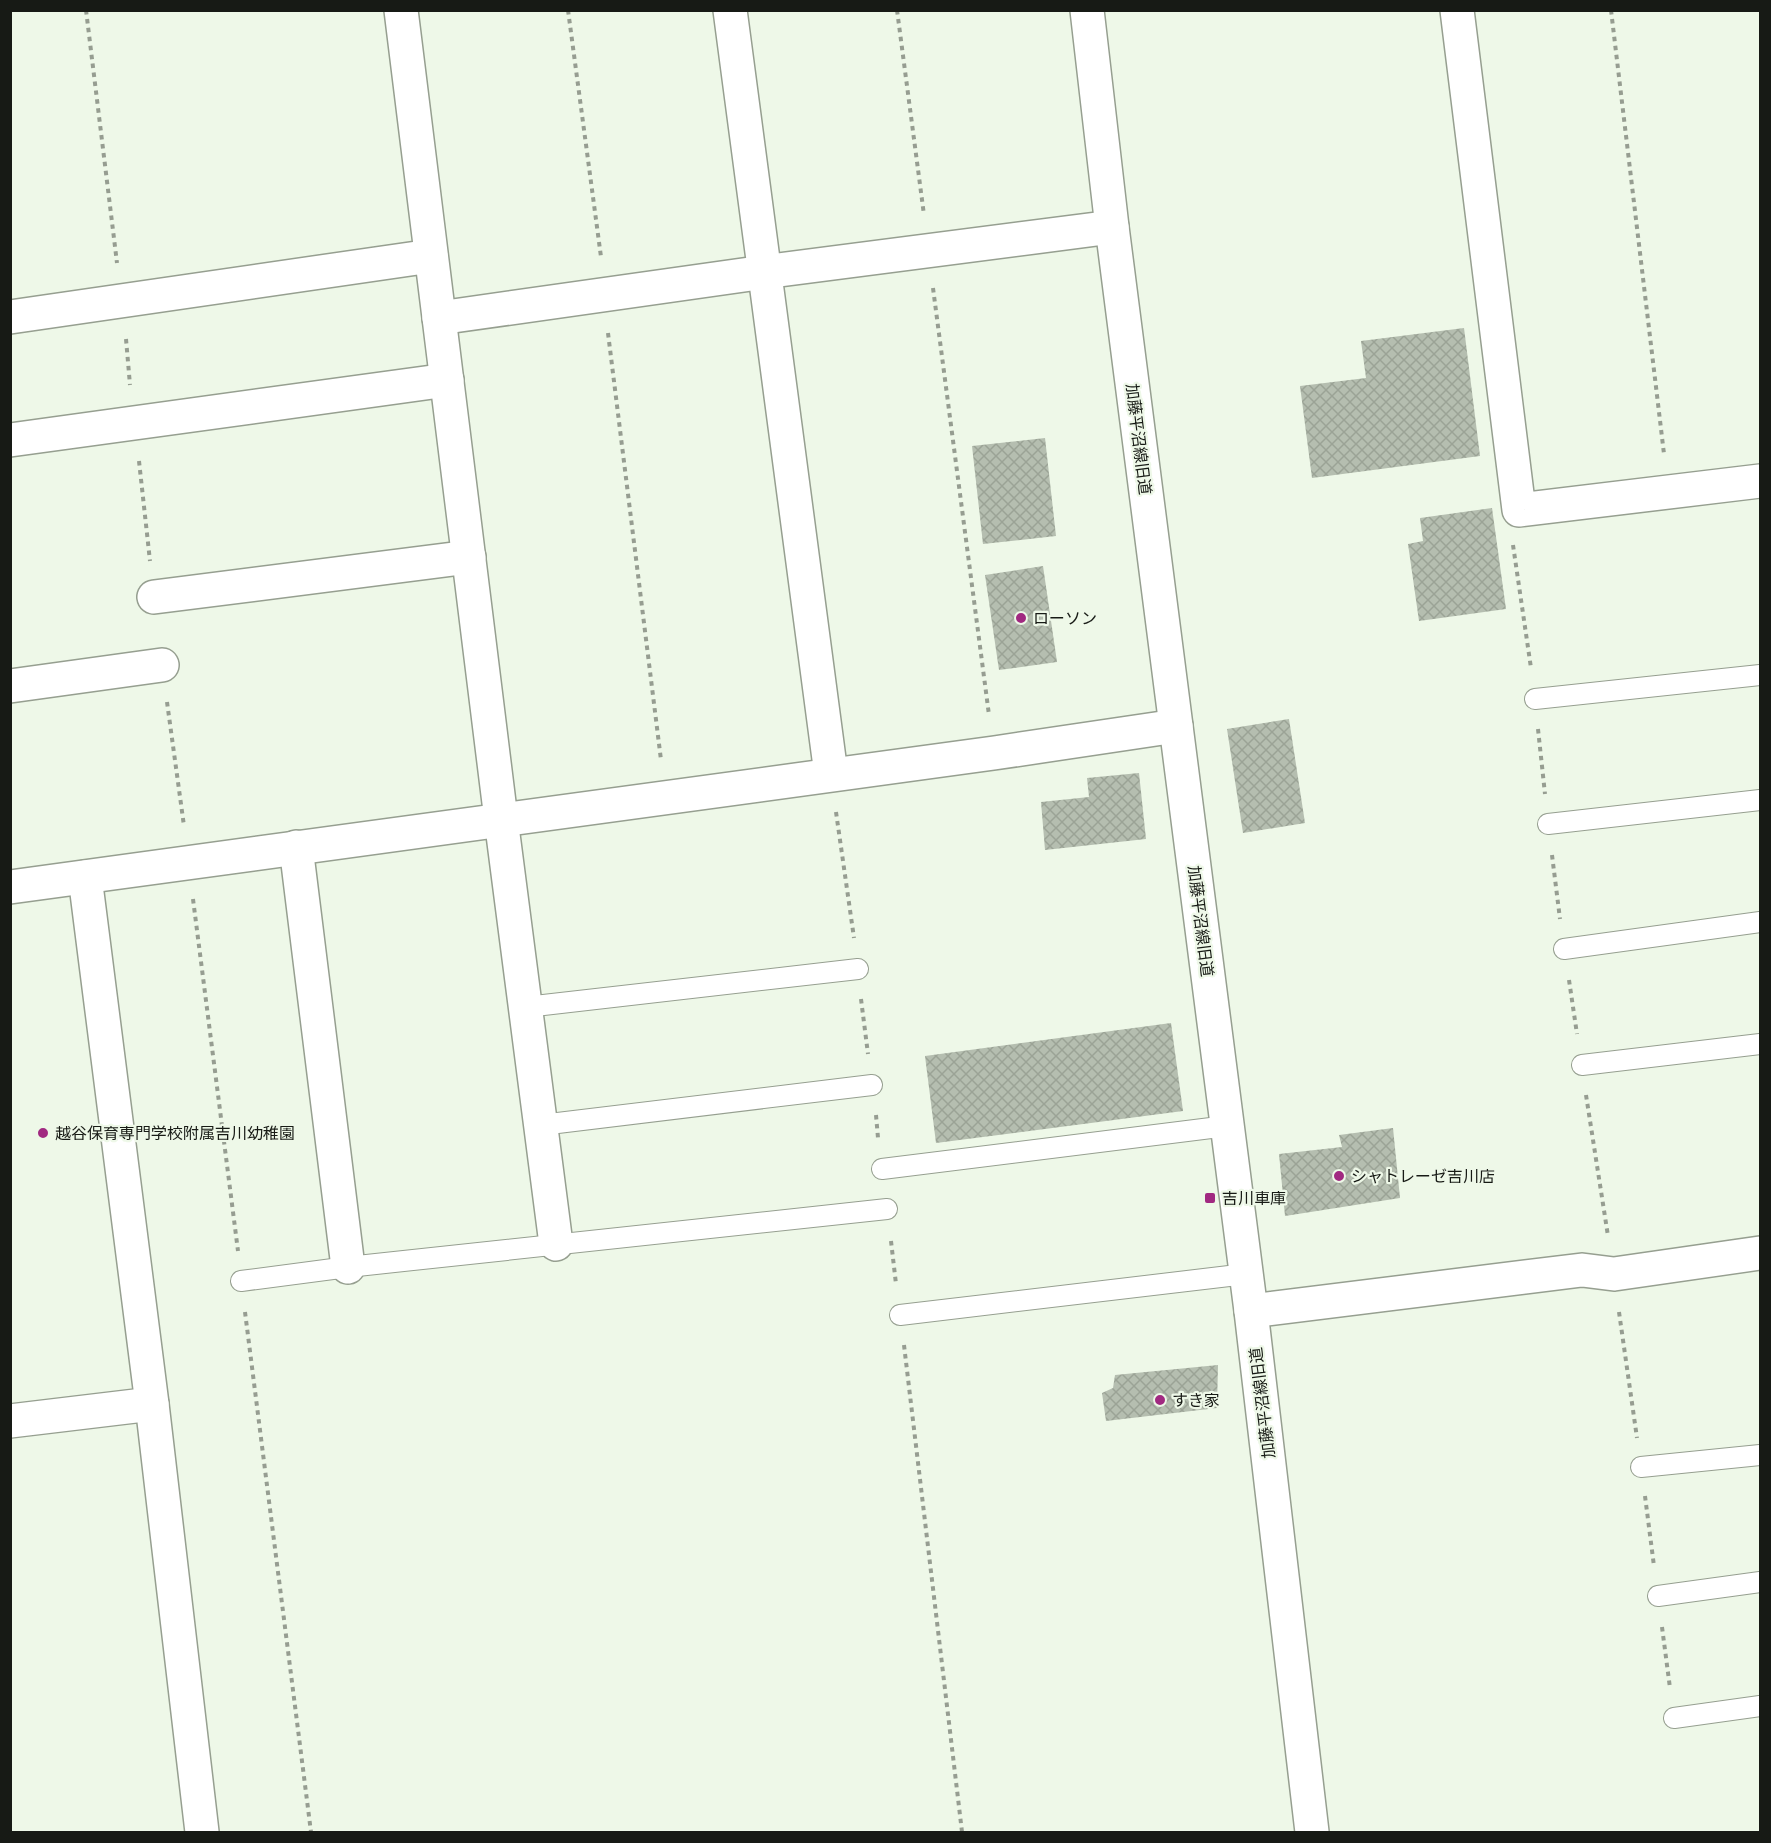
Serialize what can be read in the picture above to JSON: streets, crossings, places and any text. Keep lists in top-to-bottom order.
{
  "streets": {
    "street": ["加藤平沼線旧道"]
  },
  "places": {
    "other": [
      "ローソン",
      "越谷保育専門学校附属吉川幼稚園",
      "シャトレーゼ吉川店",
      "すき家"
    ],
    "transit": ["吉川車庫"]
  }
}
